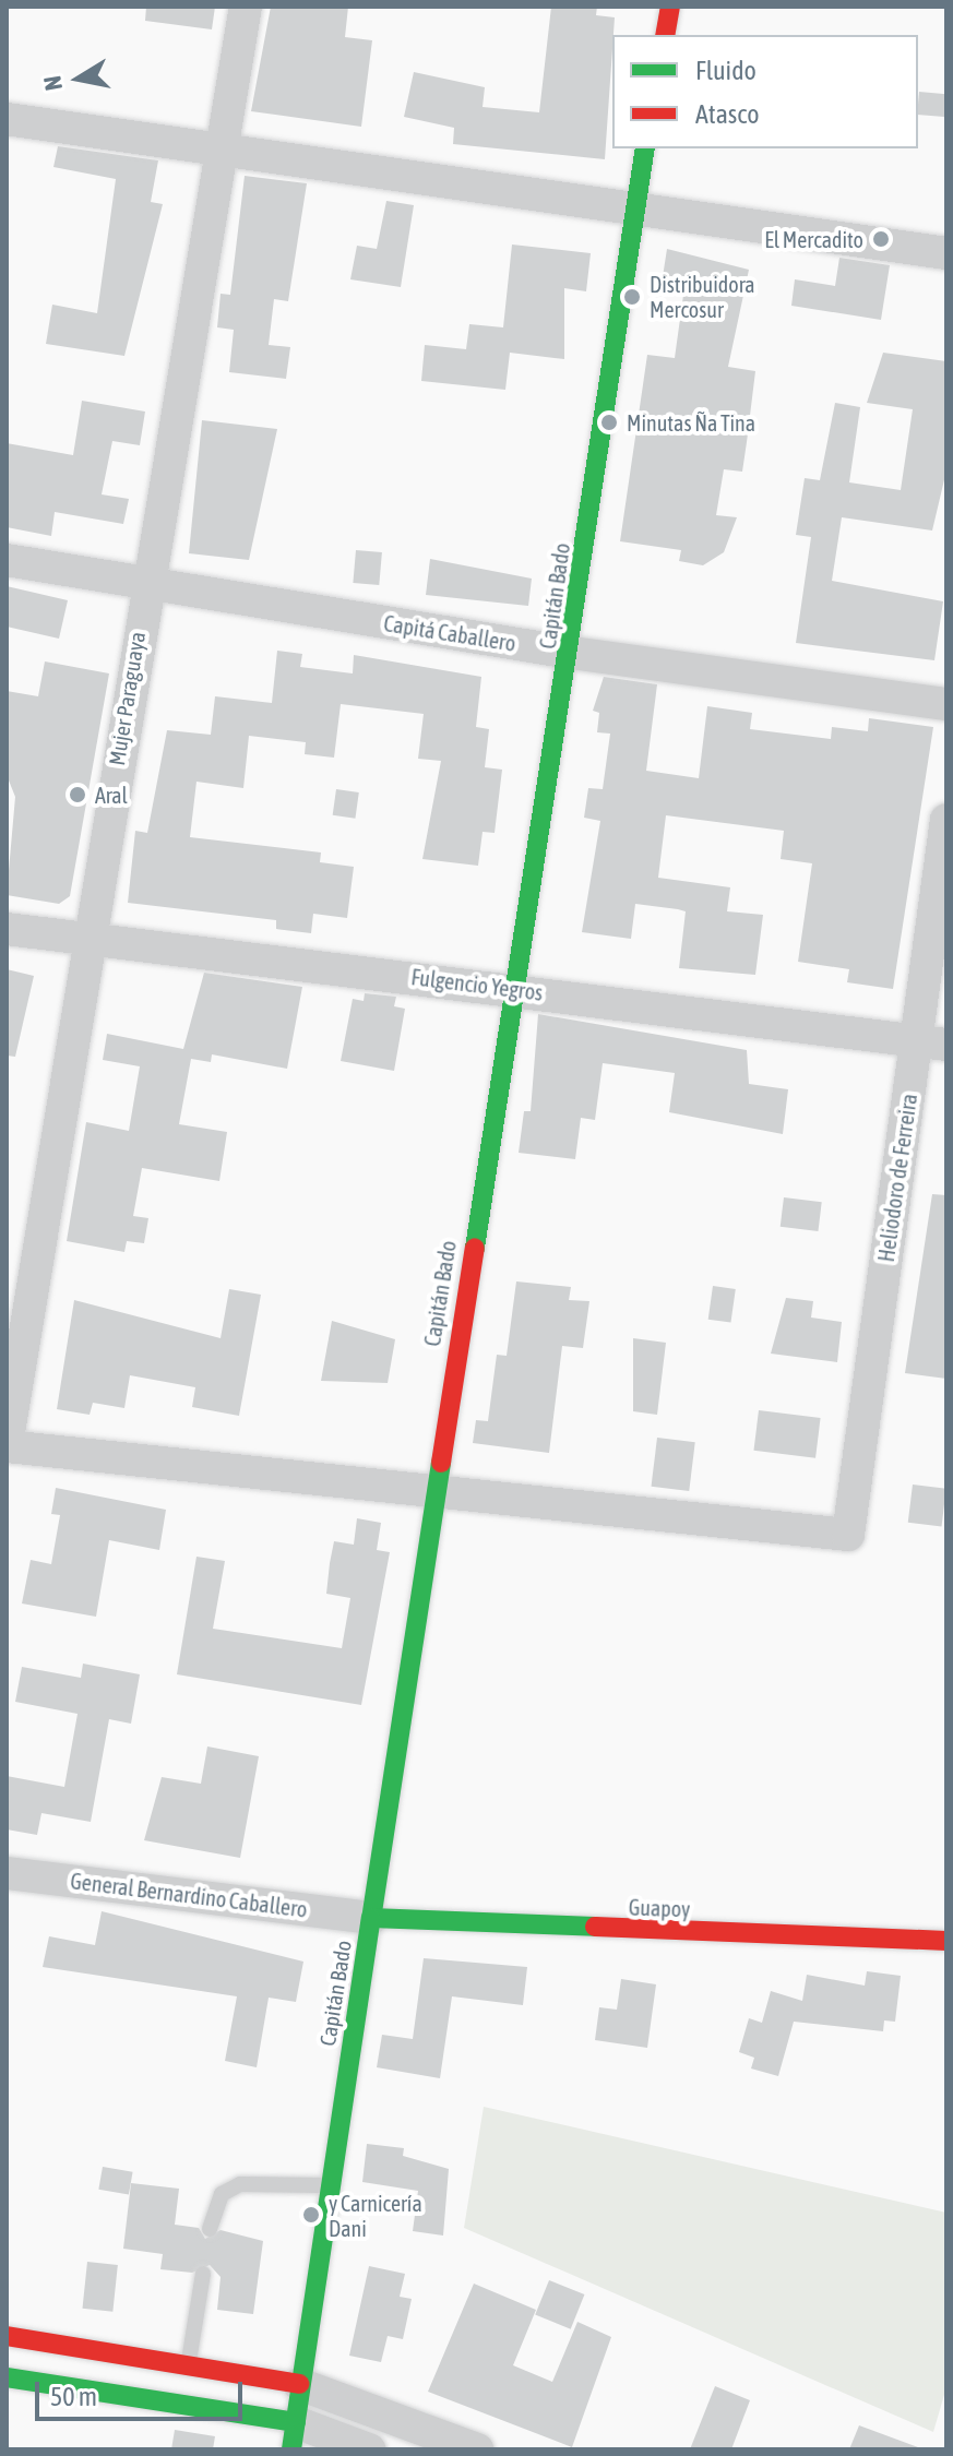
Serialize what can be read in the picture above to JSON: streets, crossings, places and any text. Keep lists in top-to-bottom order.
{
  "streets": {
    "main road": ["Capitán Bado", "Guapoy"],
    "street": [
      "Capitá Caballero",
      "Mujer Paraguaya",
      "Fulgencio Yegros",
      "Heliodoro de Ferreira",
      "General Bernardino Caballero"
    ]
  },
  "crossings": [
    ["Capitán Bado", "Capitá Caballero"],
    ["Capitán Bado", "Fulgencio Yegros"],
    ["Capitán Bado", "Heliodoro de Ferreira"],
    ["Capitán Bado", "General Bernardino Caballero"],
    ["Capitán Bado", "Guapoy"],
    ["Capitá Caballero", "Mujer Paraguaya"],
    ["Mujer Paraguaya", "Fulgencio Yegros"],
    ["Fulgencio Yegros", "Heliodoro de Ferreira"],
    ["General Bernardino Caballero", "Guapoy"]
  ],
  "places": [
    "El Mercadito",
    "Distribuidora Mercosur",
    "Minutas Ña Tina",
    "Aral",
    "y Carnicería Dani"
  ],
  "legend": ["Fluido", "Atasco"],
  "scale_bar": "50 m",
  "north": "left"
}
